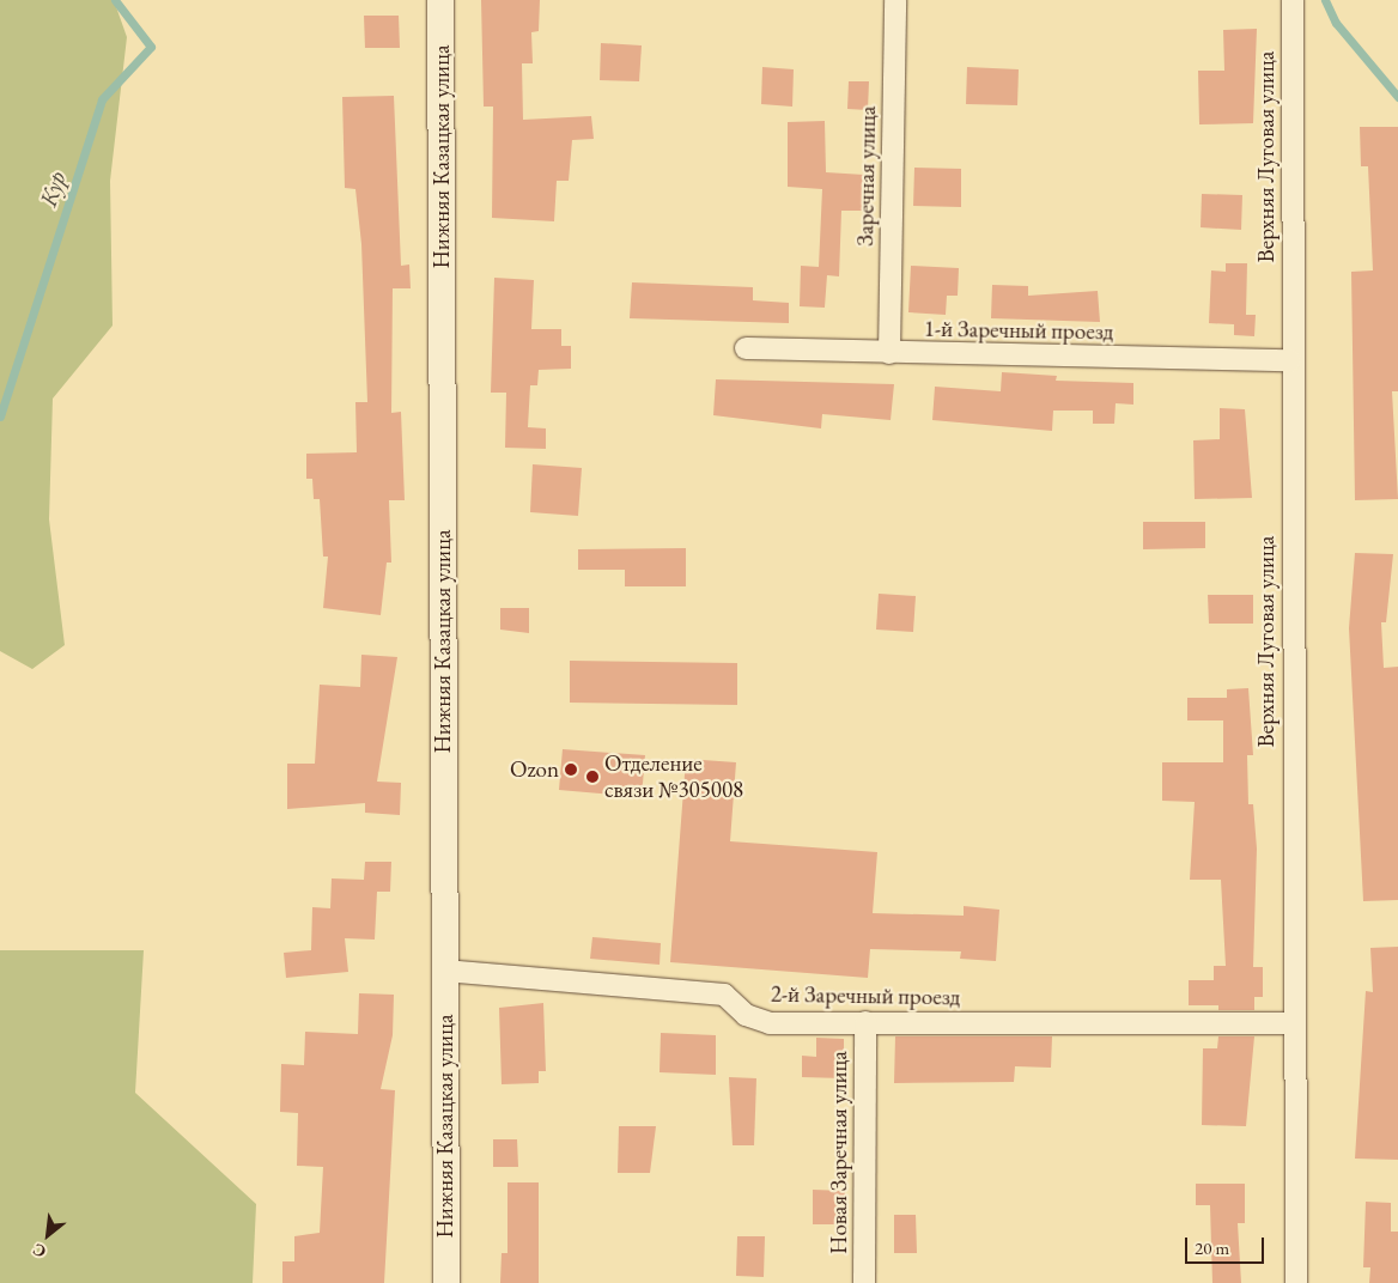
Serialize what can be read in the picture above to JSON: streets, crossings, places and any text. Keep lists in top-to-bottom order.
{
  "streets": {
    "street": [
      "Нижняя Казацкая улица",
      "Верхняя Луговая улица",
      "Заречная улица",
      "1-й Заречный проезд",
      "2-й Заречный проезд",
      "Новая Заречная улица"
    ]
  },
  "crossings": [
    ["Нижняя Казацкая улица", "2-й Заречный проезд"],
    ["Верхняя Луговая улица", "1-й Заречный проезд"],
    ["Верхняя Луговая улица", "2-й Заречный проезд"],
    ["Заречная улица", "1-й Заречный проезд"],
    ["2-й Заречный проезд", "Новая Заречная улица"]
  ],
  "water": ["Кур"],
  "places": ["Ozon", "Отделение связи №305008"],
  "scale_bar": "20 m",
  "north": "bottom left"
}
